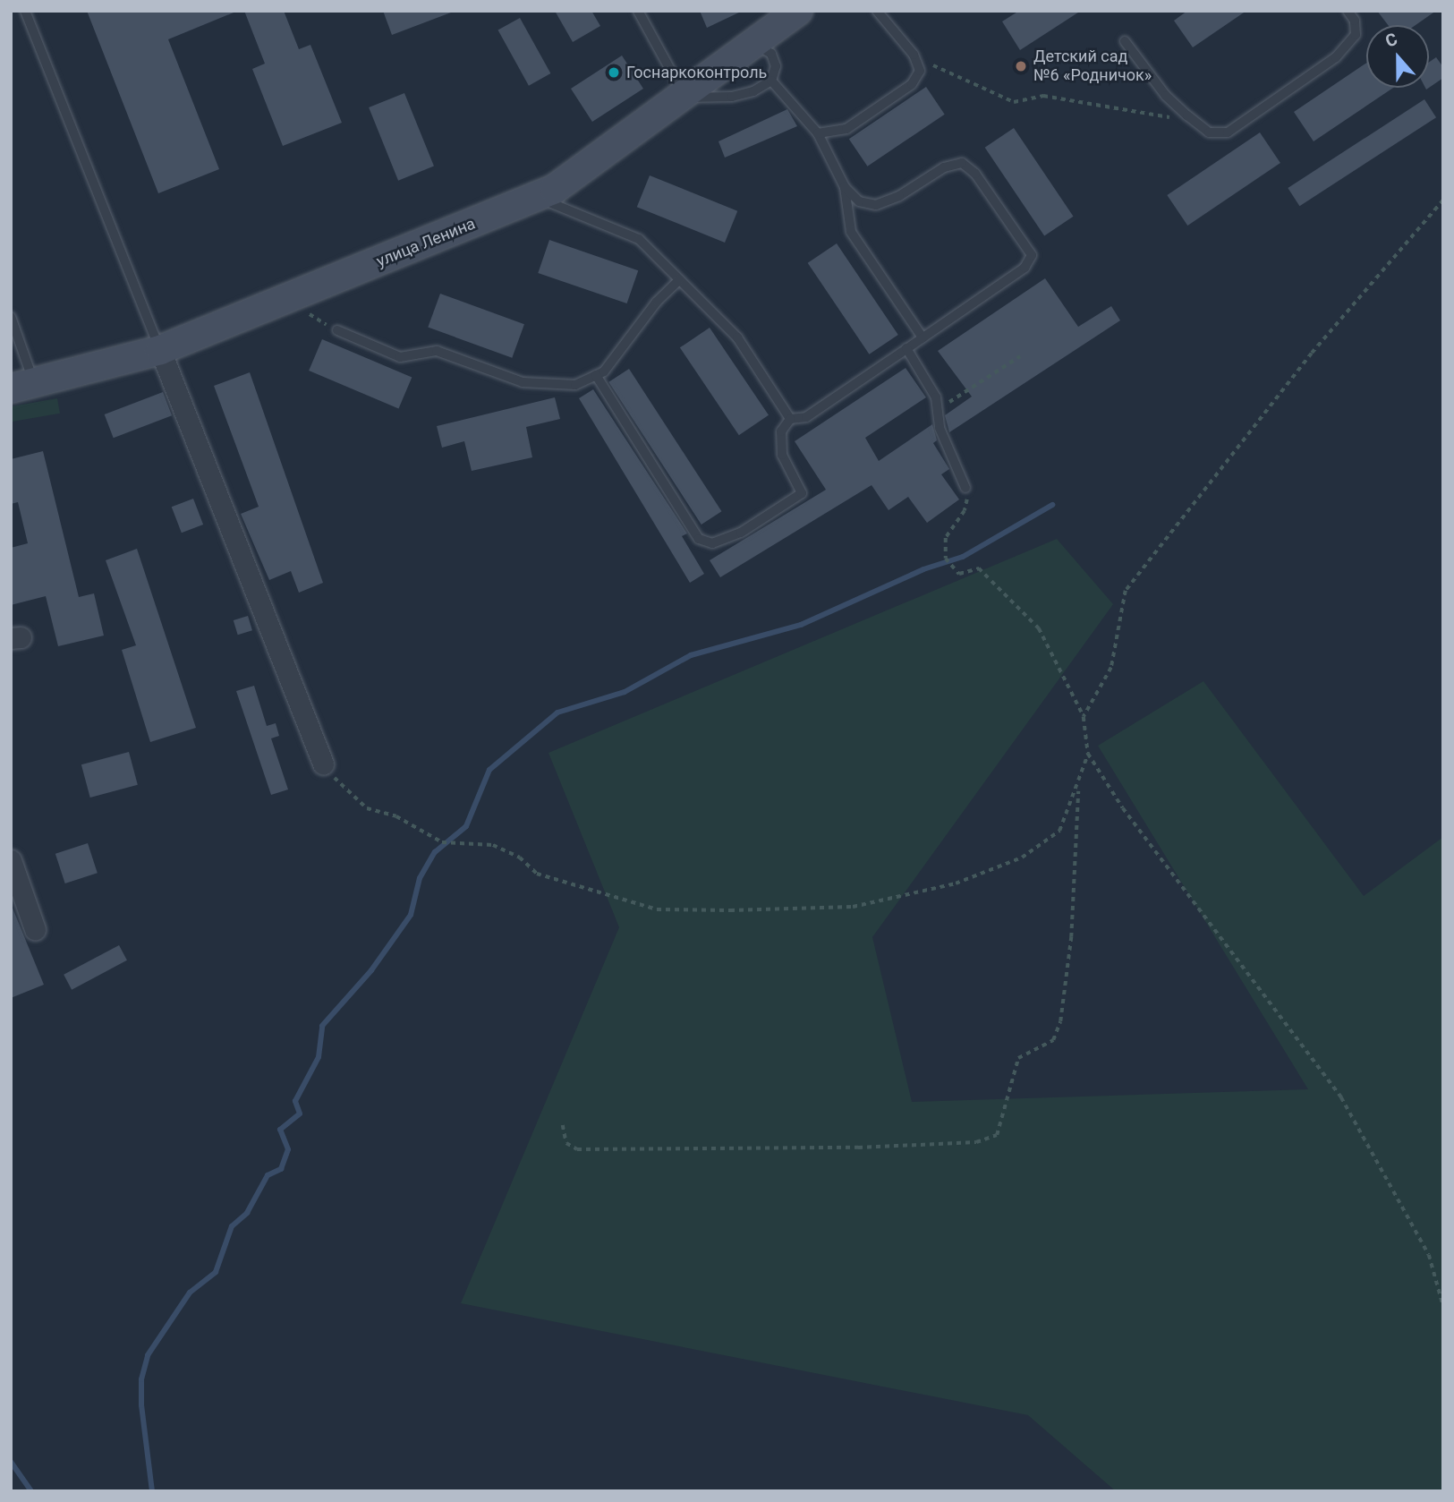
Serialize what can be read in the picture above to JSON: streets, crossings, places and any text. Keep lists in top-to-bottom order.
{
  "streets": {
    "street": ["улица Ленина"]
  },
  "places": ["Детский сад №6 «Родничок»", "Госнаркоконтроль"],
  "north": "top"
}
